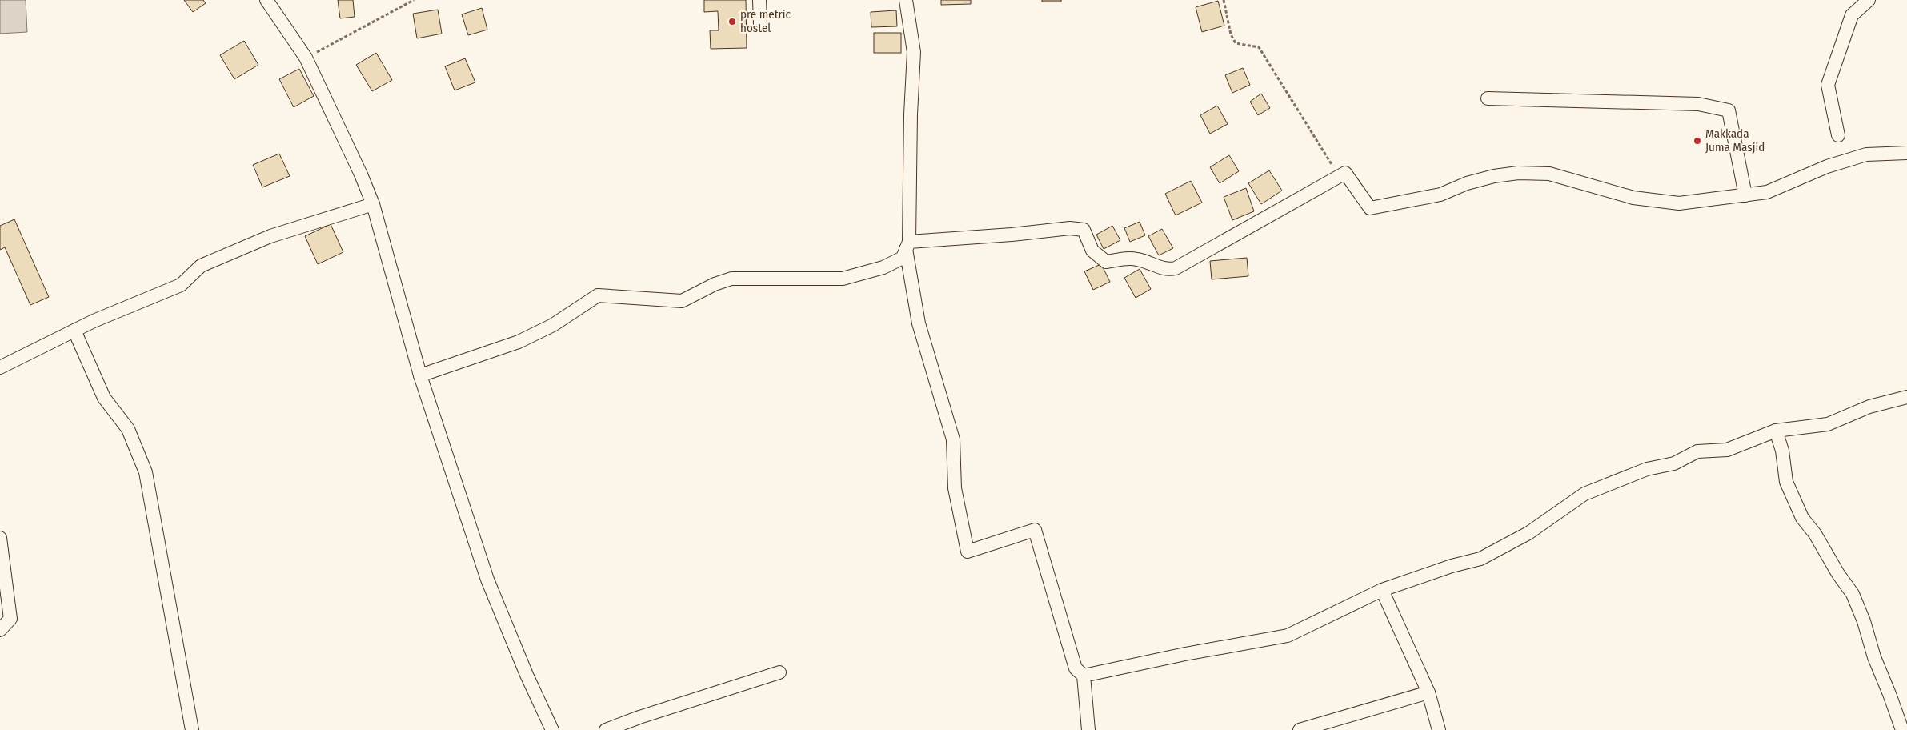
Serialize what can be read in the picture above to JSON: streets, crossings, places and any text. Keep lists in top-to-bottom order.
{
  "places": ["pre metric hostel", "Makkada Juma Masjid"]
}
